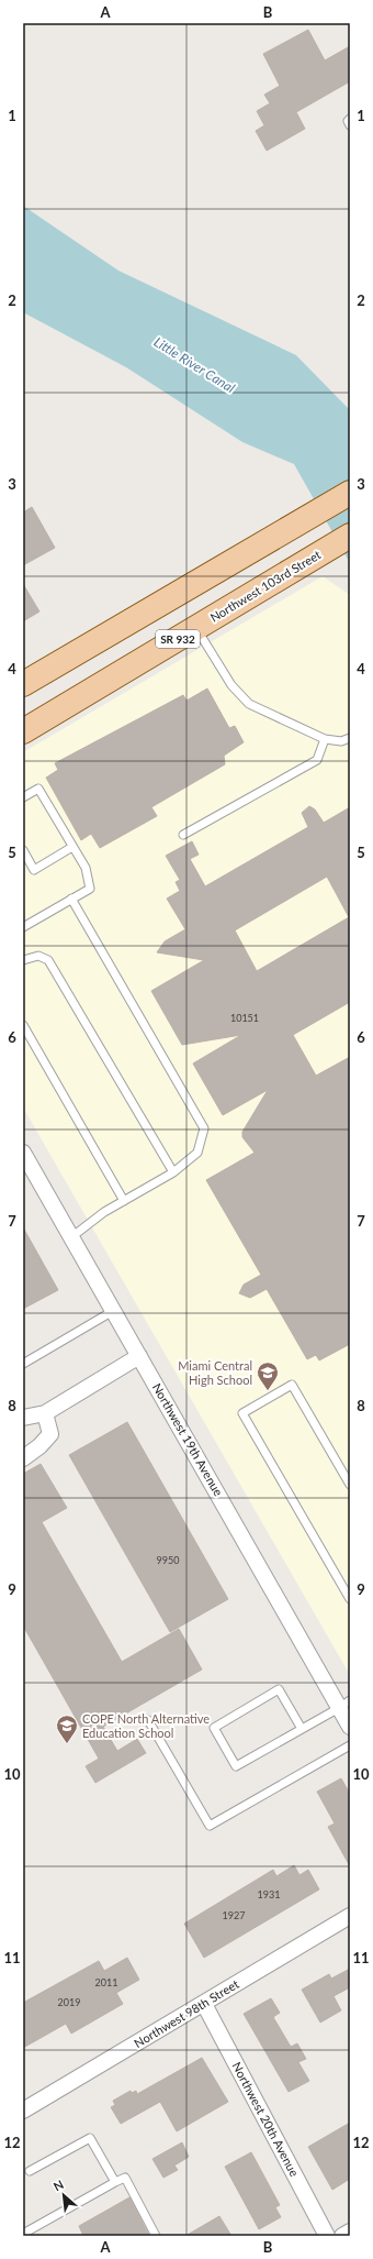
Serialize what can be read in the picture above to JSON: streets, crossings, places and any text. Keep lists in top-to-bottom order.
{
  "streets": {
    "main road": ["Northwest 103rd Street", "SR 932"],
    "street": ["Northwest 19th Avenue", "Northwest 98th Street", "Northwest 20th Avenue"]
  },
  "crossings": [
    ["Northwest 98th Street", "Northwest 20th Avenue"]
  ],
  "water": ["Little River Canal"],
  "places": {
    "school or university": ["Miami Central High School", "COPE North Alternative Education School"]
  },
  "house_numbers": [
    "10151",
    "9950",
    "1931",
    "1927",
    "2011",
    "2019"
  ],
  "north": "top left",
  "grid": {
    "columns": ["A", "B"],
    "rows": [
      "1",
      "2",
      "3",
      "4",
      "5",
      "6",
      "7",
      "8",
      "9",
      "10",
      "11",
      "12"
    ]
  }
}
